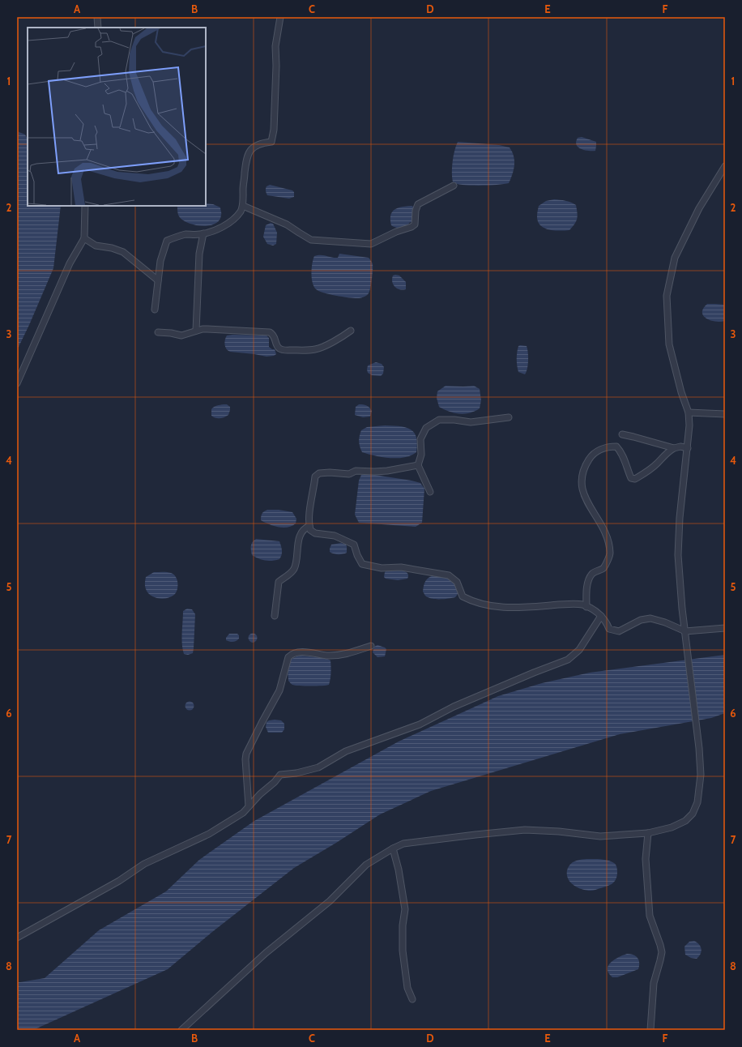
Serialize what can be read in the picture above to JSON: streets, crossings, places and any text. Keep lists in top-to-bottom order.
{
  "grid": {
    "columns": [
      "A",
      "B",
      "C",
      "D",
      "E",
      "F"
    ],
    "rows": [
      "1",
      "2",
      "3",
      "4",
      "5",
      "6",
      "7",
      "8"
    ]
  }
}
